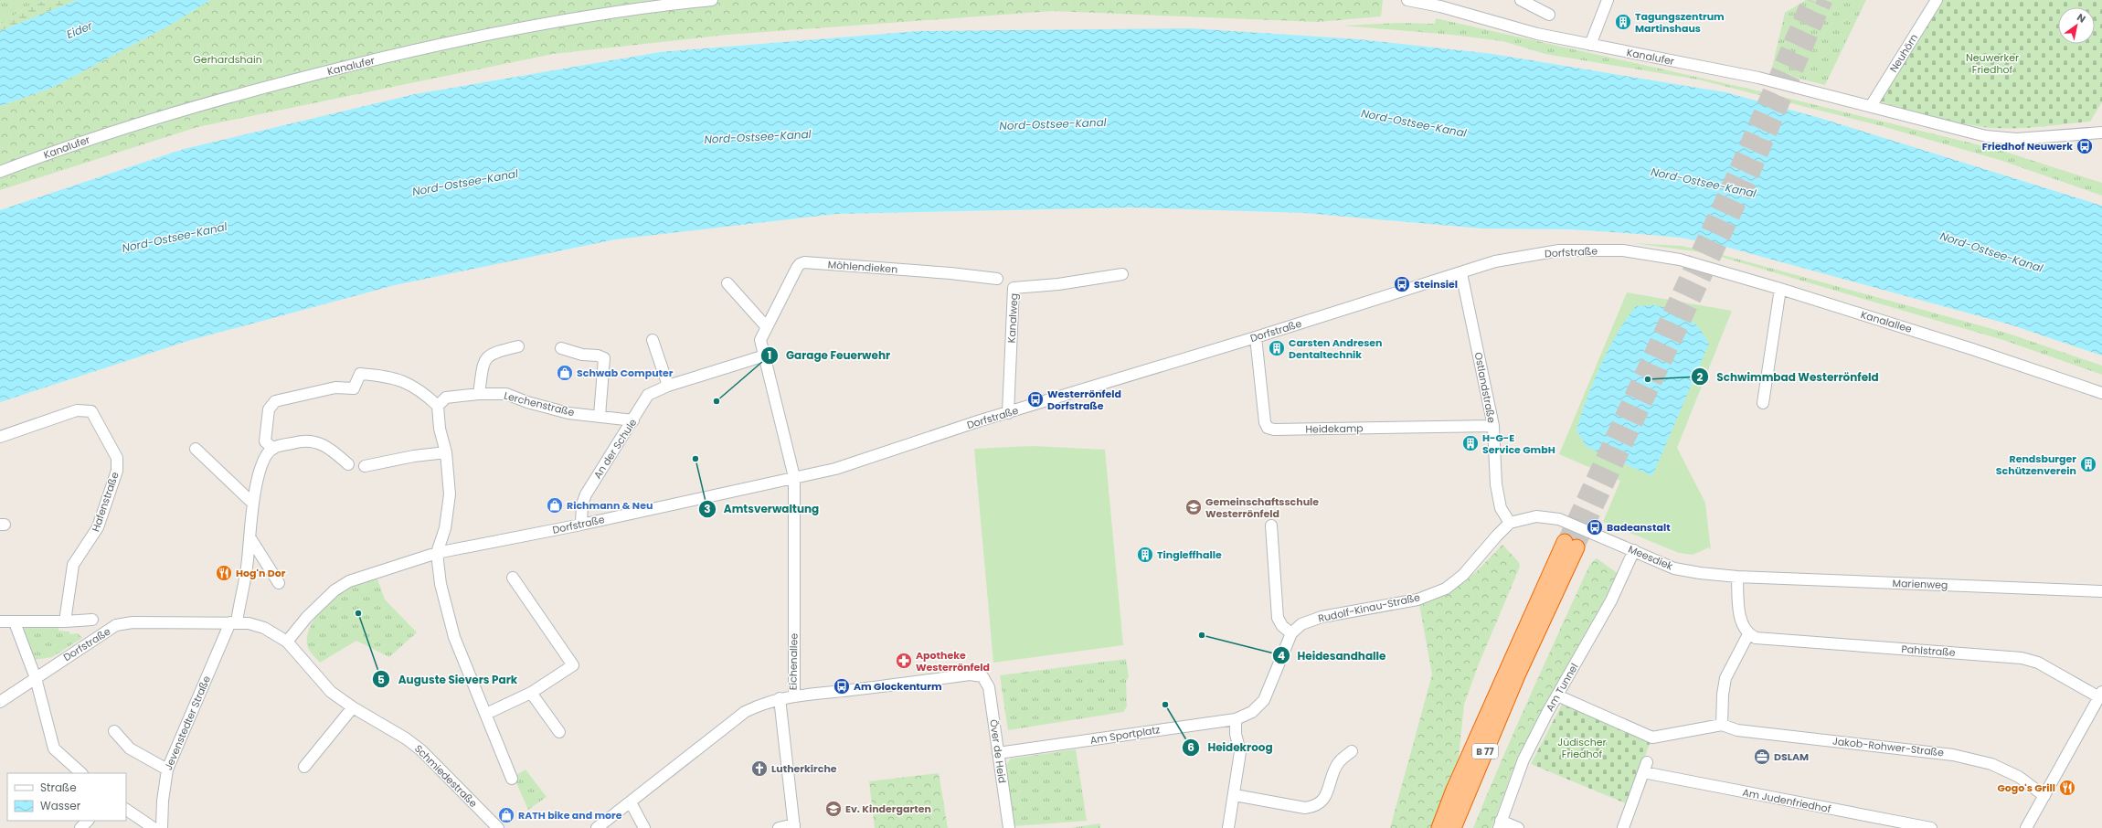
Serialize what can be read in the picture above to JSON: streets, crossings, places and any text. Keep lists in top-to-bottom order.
{
  "streets": {
    "highway": ["B 77"],
    "street": [
      "Neuhörn",
      "Kanalufer",
      "Dorfstraße",
      "Möhlendieken",
      "Kanalweg",
      "Kanalallee",
      "Ostlandstraße",
      "Lerchenstraße",
      "Heidekamp",
      "An der Schule",
      "Hafenstraße",
      "Meesdiek",
      "Marienweg",
      "Rudolf-Kinau-Straße",
      "Pahlstraße",
      "Eichenallee",
      "Am Tunnel",
      "Jevenstedter Straße",
      "Am Sportplatz",
      "Jakob-Rohwer-Straße",
      "Över de Heid",
      "Schmiedestraße",
      "Am Judenfriedhof"
    ]
  },
  "crossings": [
    ["Neuhörn", "Kanalufer"],
    ["Dorfstraße", "Kanalweg"],
    ["Dorfstraße", "Kanalallee"],
    ["Dorfstraße", "Ostlandstraße"],
    ["Dorfstraße", "Heidekamp"],
    ["Dorfstraße", "An der Schule"],
    ["Dorfstraße", "Eichenallee"],
    ["Dorfstraße", "Jevenstedter Straße"],
    ["Dorfstraße", "Schmiedestraße"],
    ["Möhlendieken", "An der Schule"],
    ["Möhlendieken", "Eichenallee"],
    ["Ostlandstraße", "Heidekamp"],
    ["Ostlandstraße", "Meesdiek"],
    ["Ostlandstraße", "Rudolf-Kinau-Straße"],
    ["Lerchenstraße", "An der Schule"],
    ["Meesdiek", "Marienweg"],
    ["Meesdiek", "Rudolf-Kinau-Straße"],
    ["Meesdiek", "Am Tunnel"],
    ["Rudolf-Kinau-Straße", "Am Sportplatz"],
    ["Eichenallee", "Över de Heid"],
    ["Am Tunnel", "Jakob-Rohwer-Straße"],
    ["Jevenstedter Straße", "Schmiedestraße"],
    ["Am Sportplatz", "Över de Heid"]
  ],
  "water": ["Eider", "Nord-Ostsee-Kanal"],
  "parks": ["Neuwerker Friedhof", "Gerhardshain", "Jüdischer Friedhof"],
  "places": {
    "building": [
      "Tagungszentrum Martinshaus",
      "Carsten Andresen Dentaltechnik",
      "H-G-E Service GmbH",
      "Rendsburger Schützenverein",
      "Tingleffhalle"
    ],
    "bus stop": [
      "Friedhof Neuwerk",
      "Steinsiel",
      "Westerrönfeld Dorfstraße",
      "Badeanstalt",
      "Am Glockenturm"
    ],
    "shop": ["Schwab Computer", "Richmann & Neu", "RATH bike and more"],
    "other": [
      "Schwimmbad Westerrönfeld",
      "Garage Feuerwehr",
      "Amtsverwaltung",
      "Auguste Sievers Park",
      "Heidesandhalle",
      "Heidekroog"
    ],
    "school or university": ["Gemeinschaftsschule Westerrönfeld", "Ev. Kindergarten"],
    "restaurant": ["Hog'n Dor", "Gogo's Grill"],
    "pharmacy": ["Apotheke Westerrönfeld"],
    "office": ["DSLAM"],
    "church": ["Lutherkirche"]
  },
  "legend": ["Straße", "Wasser"],
  "north": "top right"
}
